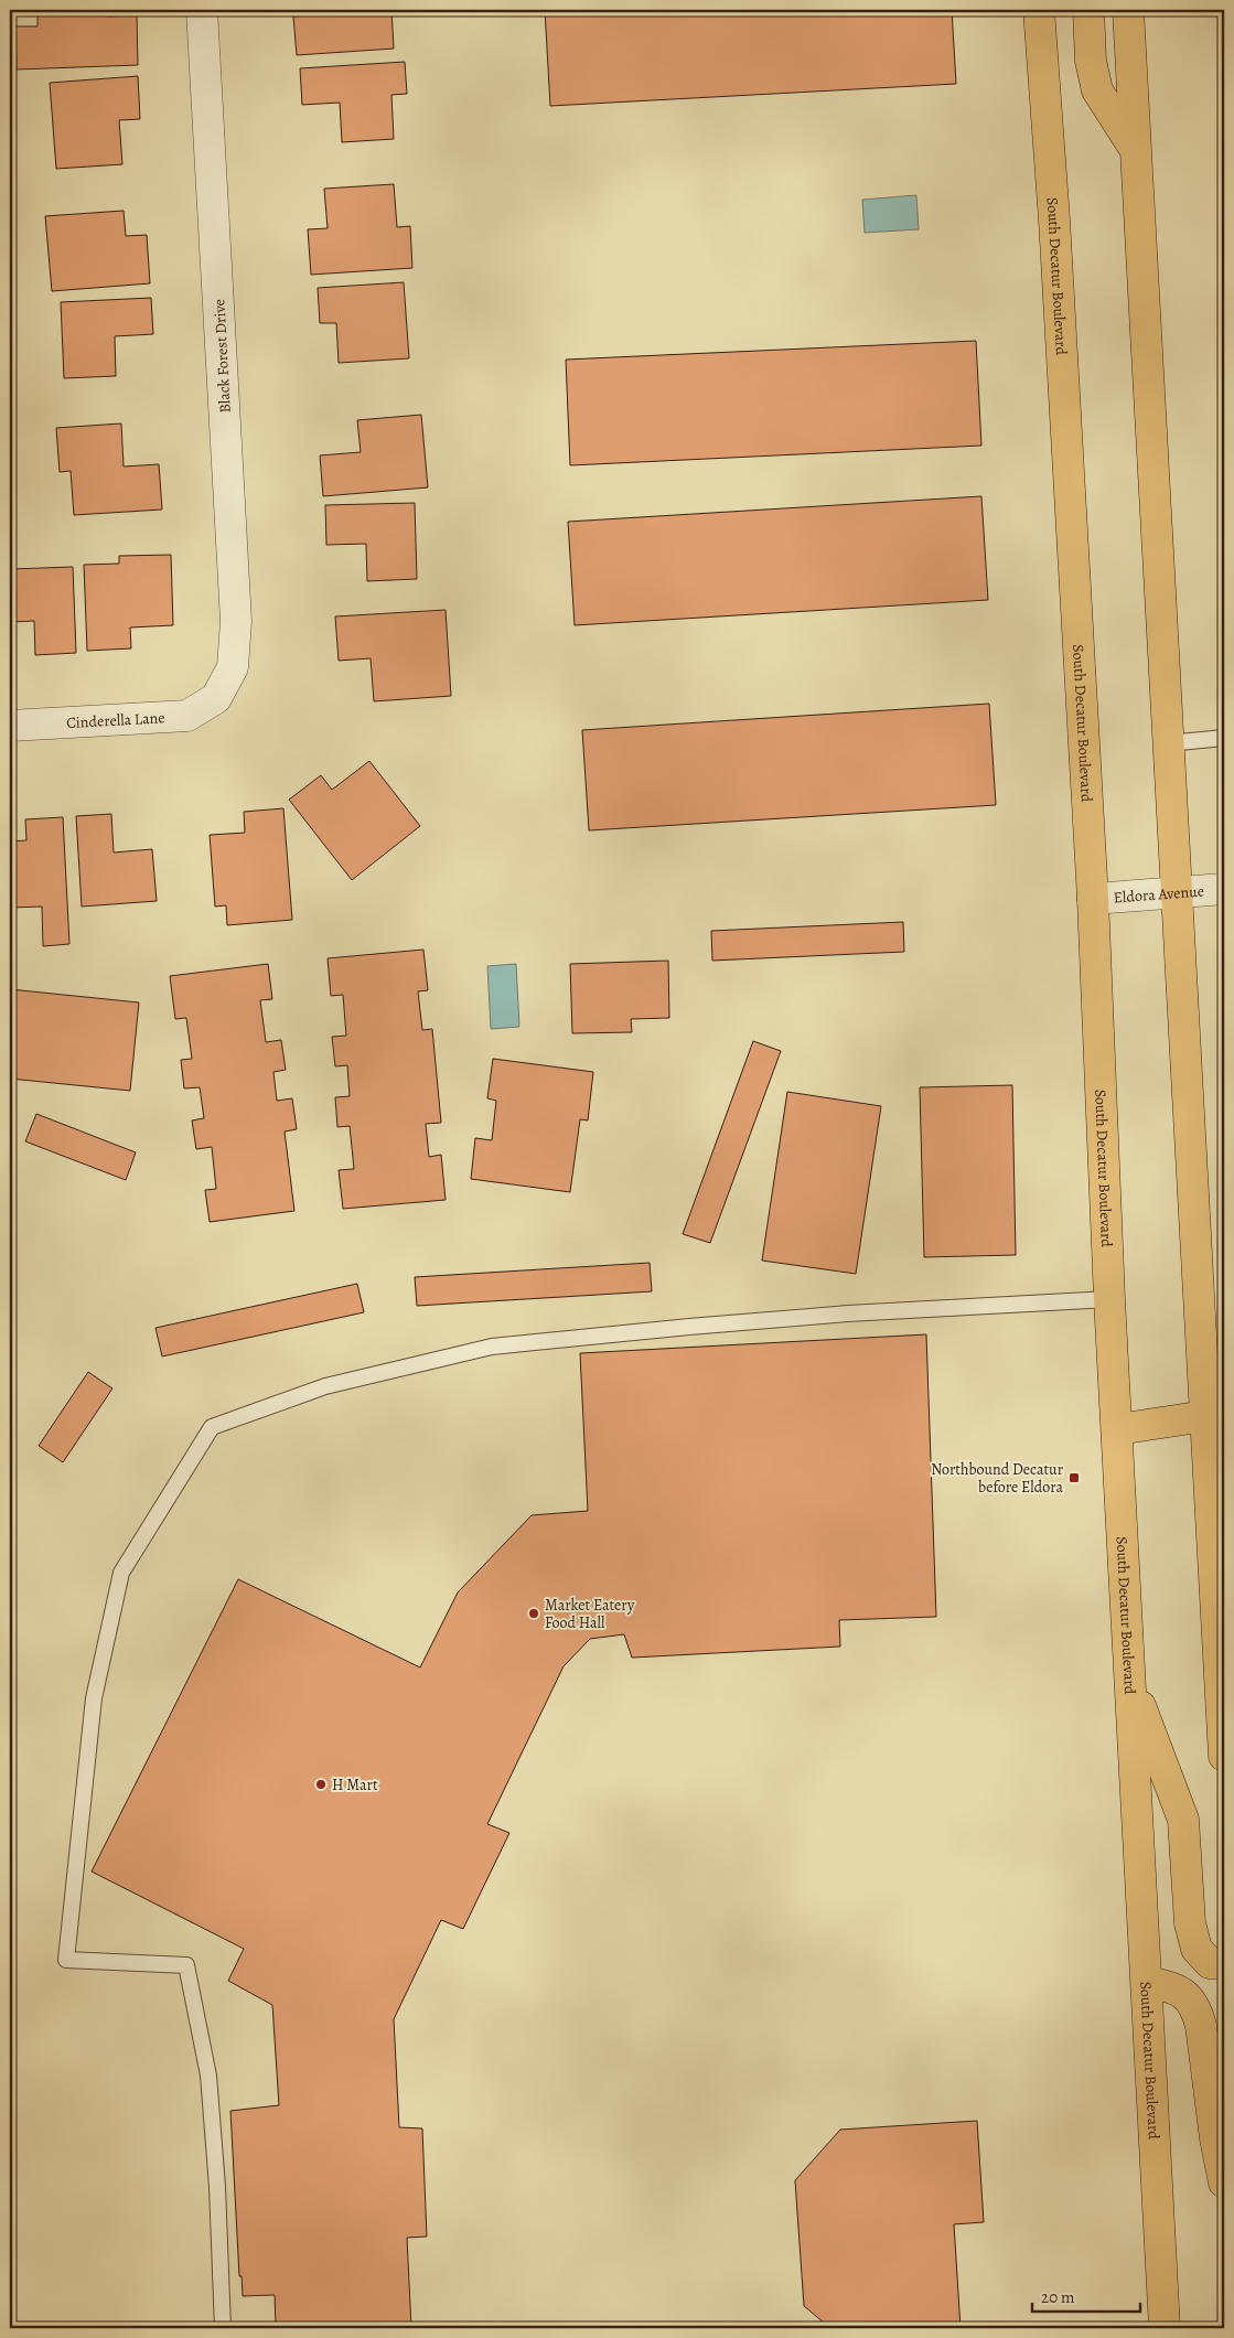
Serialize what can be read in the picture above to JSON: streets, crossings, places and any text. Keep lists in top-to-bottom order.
{
  "streets": {
    "main road": ["South Decatur Boulevard"],
    "street": ["Black Forest Drive", "Cinderella Lane", "Eldora Avenue"]
  },
  "crossings": [
    ["South Decatur Boulevard", "Eldora Avenue"],
    ["Black Forest Drive", "Cinderella Lane"]
  ],
  "places": {
    "transit": ["Northbound Decatur before Eldora"],
    "other": ["Market Eatery Food Hall", "H Mart"]
  },
  "scale_bar": "20 m"
}
